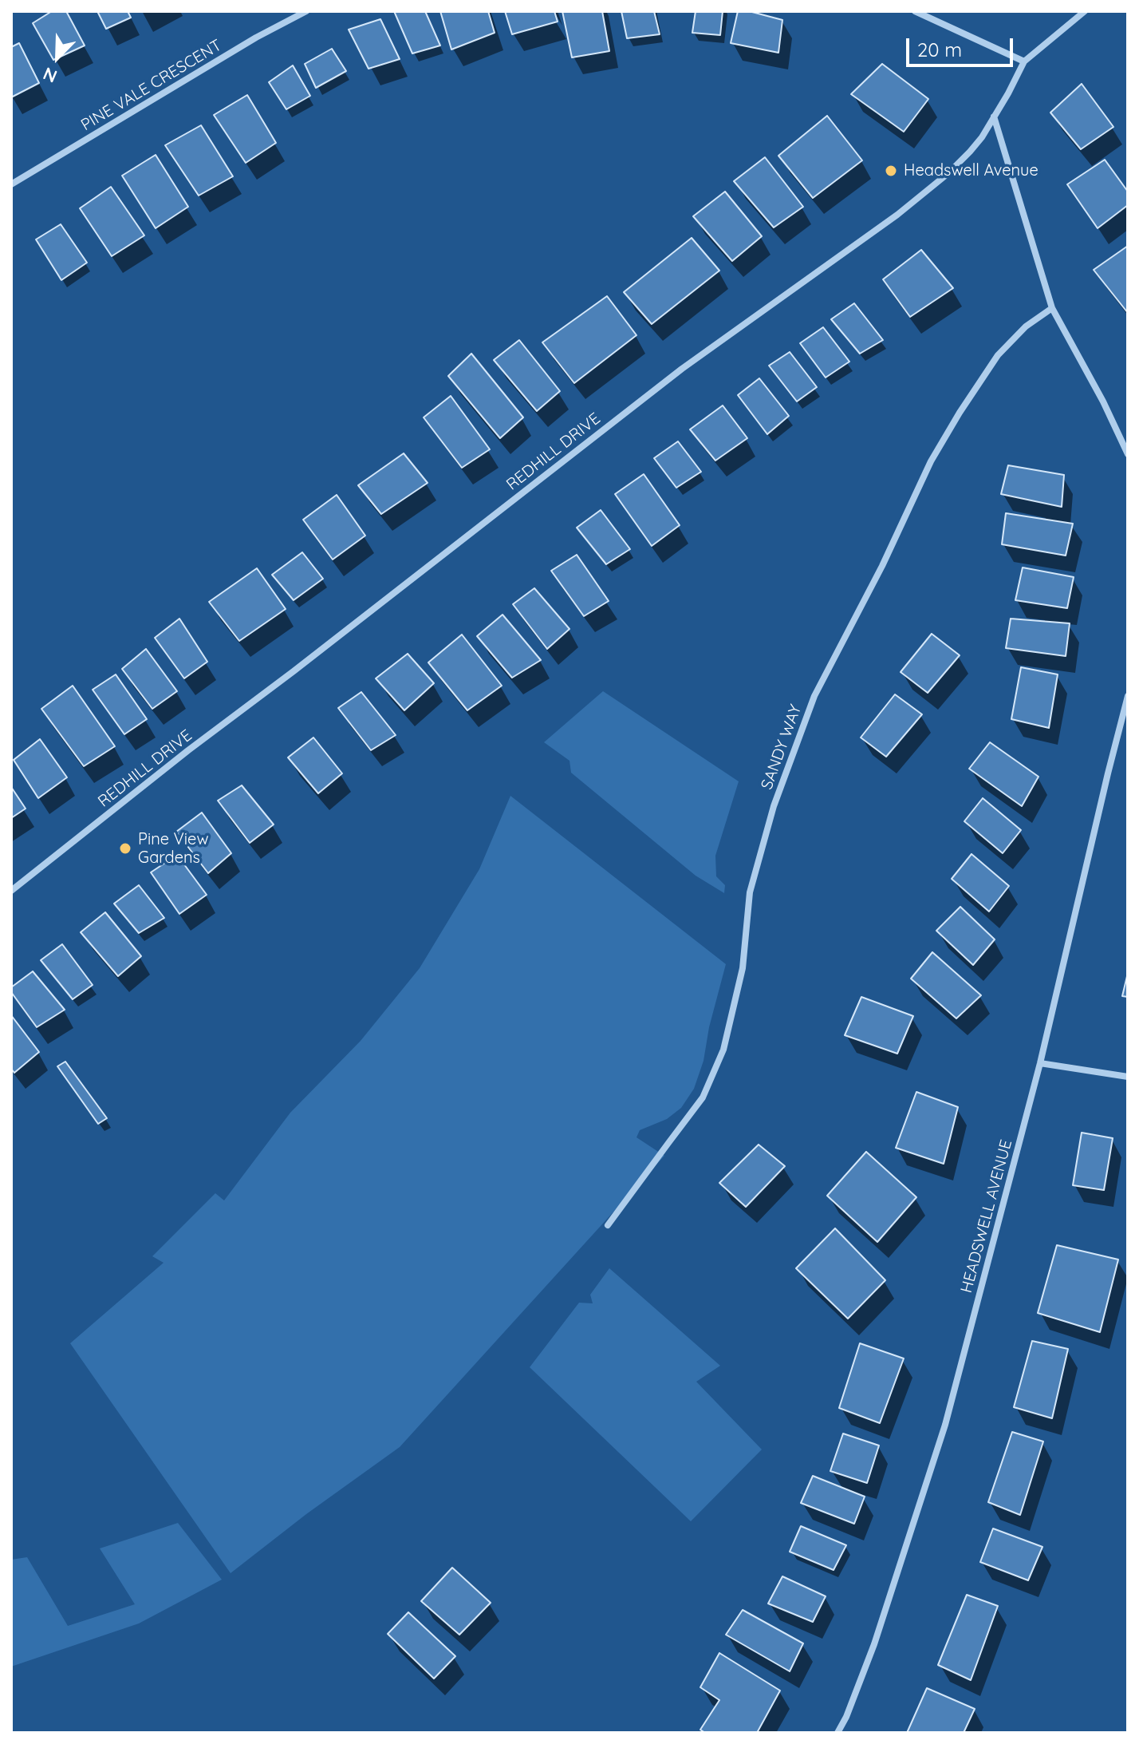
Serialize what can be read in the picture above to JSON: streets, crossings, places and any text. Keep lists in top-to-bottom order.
{
  "streets": {
    "street": [
      "PINE VALE CRESCENT",
      "REDHILL DRIVE",
      "SANDY WAY",
      "HEADSWELL AVENUE"
    ]
  },
  "places": ["Headswell Avenue", "Pine View Gardens"],
  "scale_bar": "20 m",
  "north": "bottom left"
}
